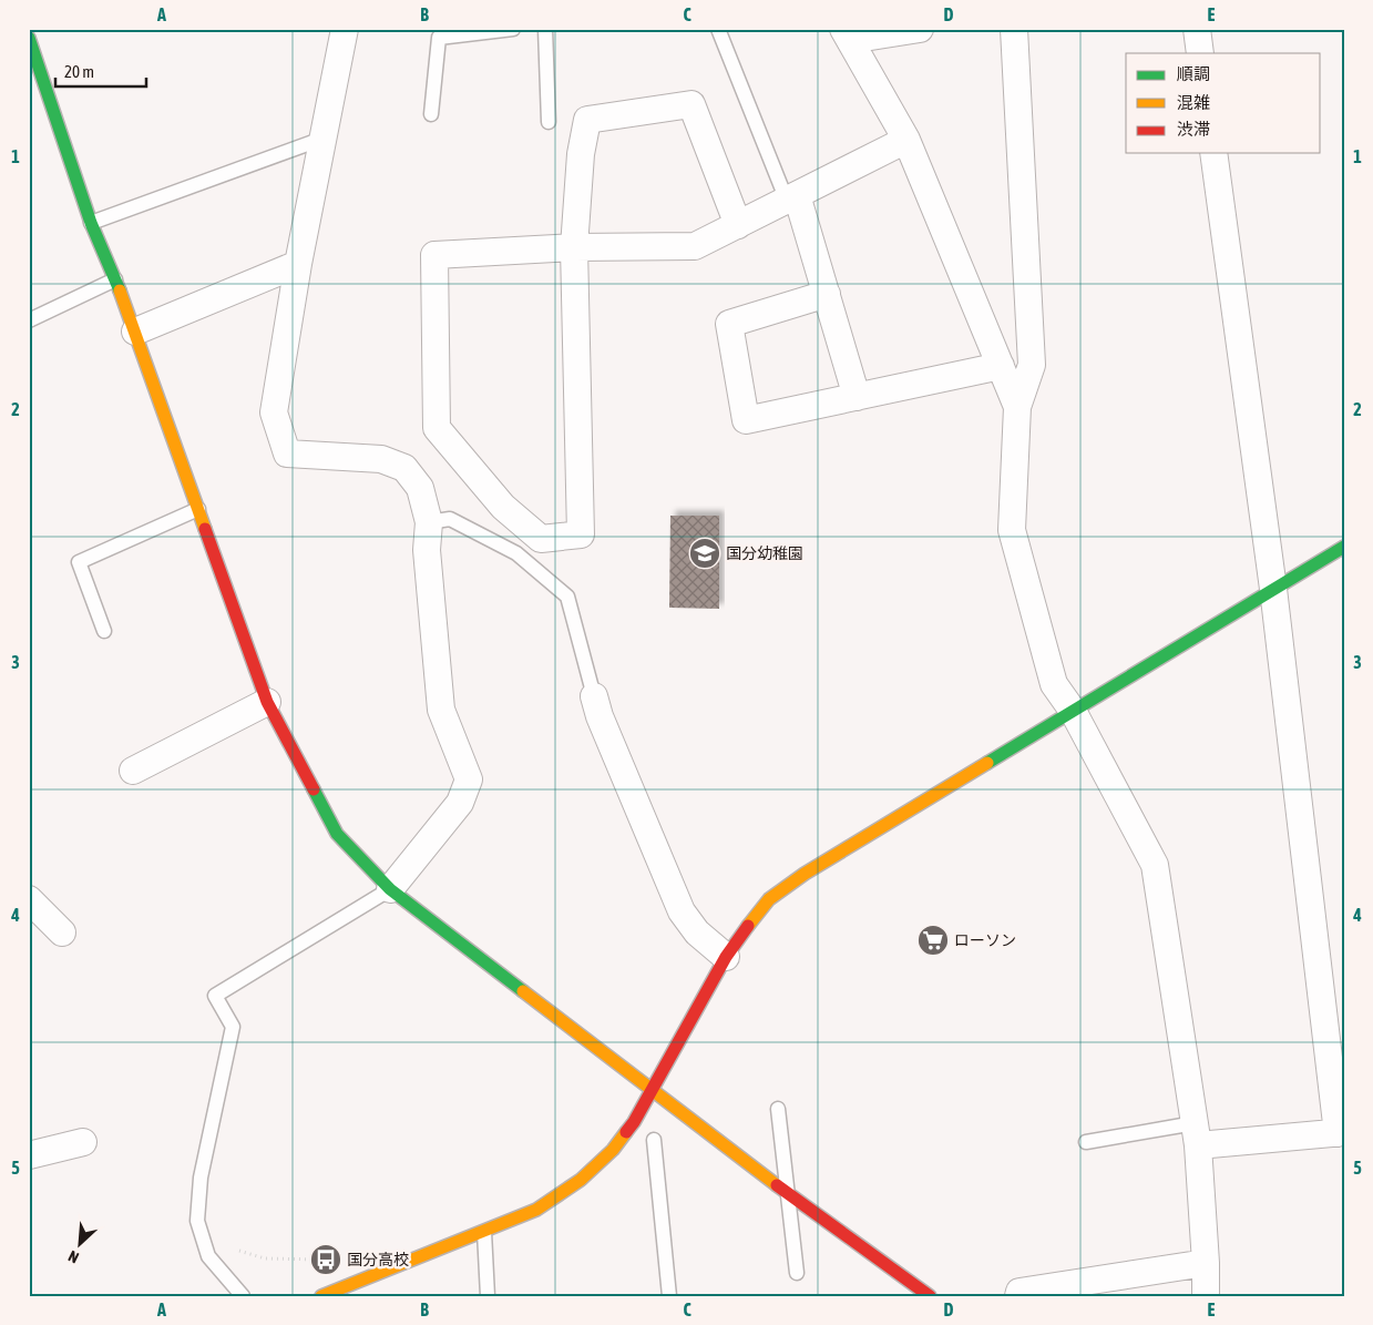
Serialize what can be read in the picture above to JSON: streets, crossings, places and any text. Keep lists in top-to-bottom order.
{
  "places": {
    "school or university": ["国分幼稚園"],
    "supermarket": ["ローソン"],
    "bus stop": ["国分高校"]
  },
  "legend": ["順調", "混雑", "渋滞"],
  "scale_bar": "20 m",
  "north": "bottom left",
  "grid": {
    "columns": [
      "A",
      "B",
      "C",
      "D",
      "E"
    ],
    "rows": [
      "1",
      "2",
      "3",
      "4",
      "5"
    ]
  }
}
